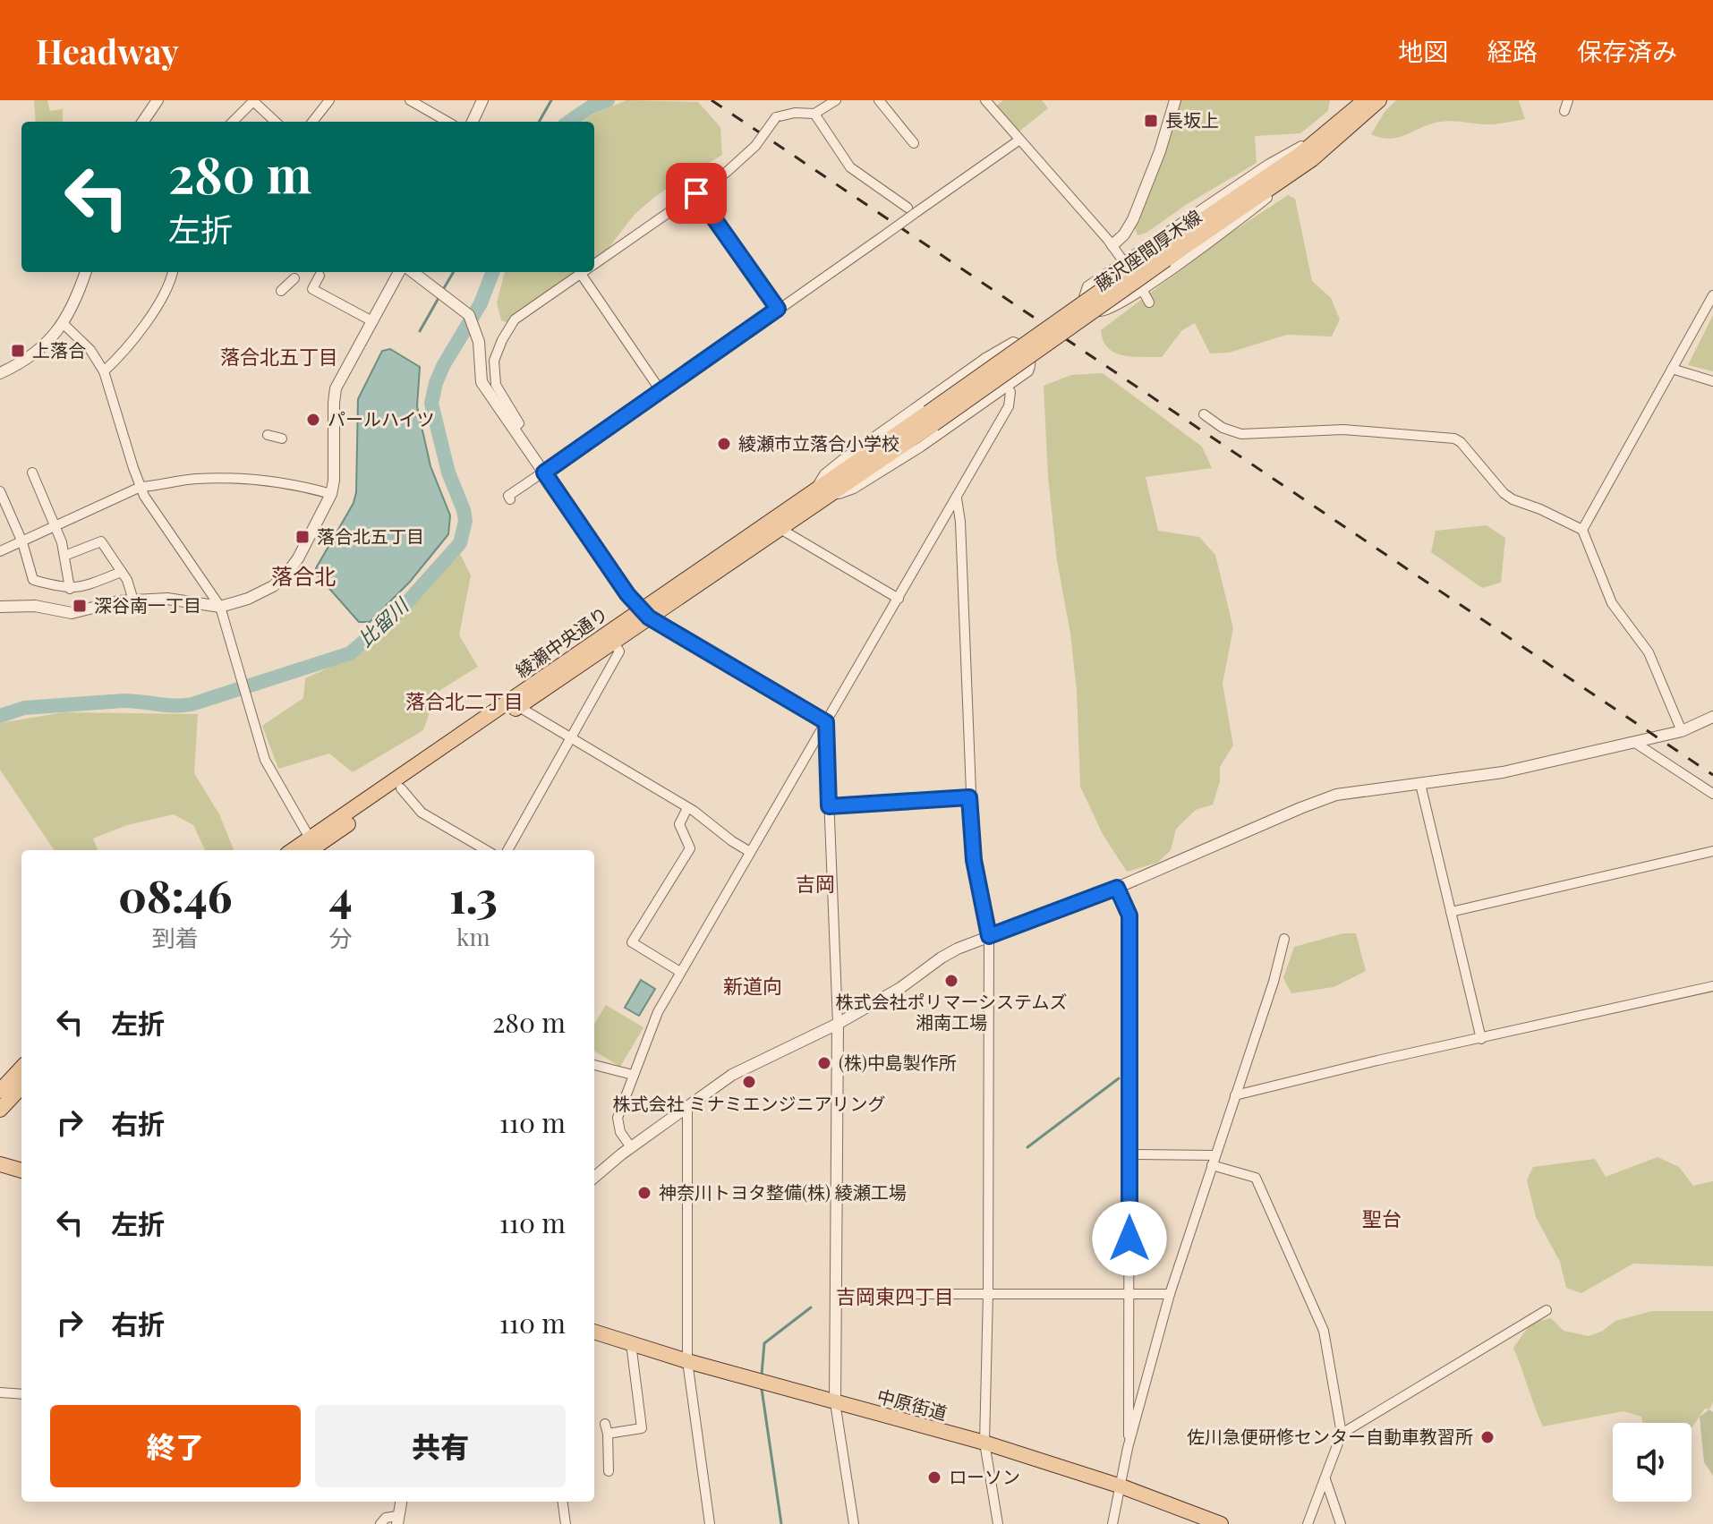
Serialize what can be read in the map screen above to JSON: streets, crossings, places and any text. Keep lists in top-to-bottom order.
{
  "streets": {
    "main road": ["藤沢座間厚木線", "綾瀬中央通り", "中原街道"]
  },
  "crossings": [
    ["藤沢座間厚木線", "綾瀬中央通り"]
  ],
  "districts": [
    "落合北五丁目",
    "落合北",
    "落合北二丁目",
    "吉岡",
    "新道向",
    "聖台",
    "吉岡東四丁目"
  ],
  "water": ["比留川"],
  "places": {
    "transit": [
      "長坂上",
      "上落合",
      "落合北五丁目",
      "深谷南一丁目"
    ],
    "other": [
      "パールハイツ",
      "綾瀬市立落合小学校",
      "株式会社ポリマーシステムズ 湘南工場",
      "(株)中島製作所",
      "株式会社 ミナミエンジニアリング",
      "神奈川トヨタ整備(株) 綾瀬工場",
      "佐川急便研修センター自動車教習所",
      "ローソン"
    ]
  },
  "page": {
    "header": "Headway",
    "nav": ["地図", "経路", "保存済み"],
    "turn": ["280 m", "左折"],
    "eta": [
      "08:46",
      "到着",
      "4",
      "分",
      "1.3",
      "km"
    ],
    "list": [
      {
        "name": "左折",
        "value": "280 m"
      },
      {
        "name": "右折",
        "value": "110 m"
      },
      {
        "name": "左折",
        "value": "110 m"
      },
      {
        "name": "右折",
        "value": "110 m"
      }
    ],
    "buttons": ["終了", "共有"]
  }
}
